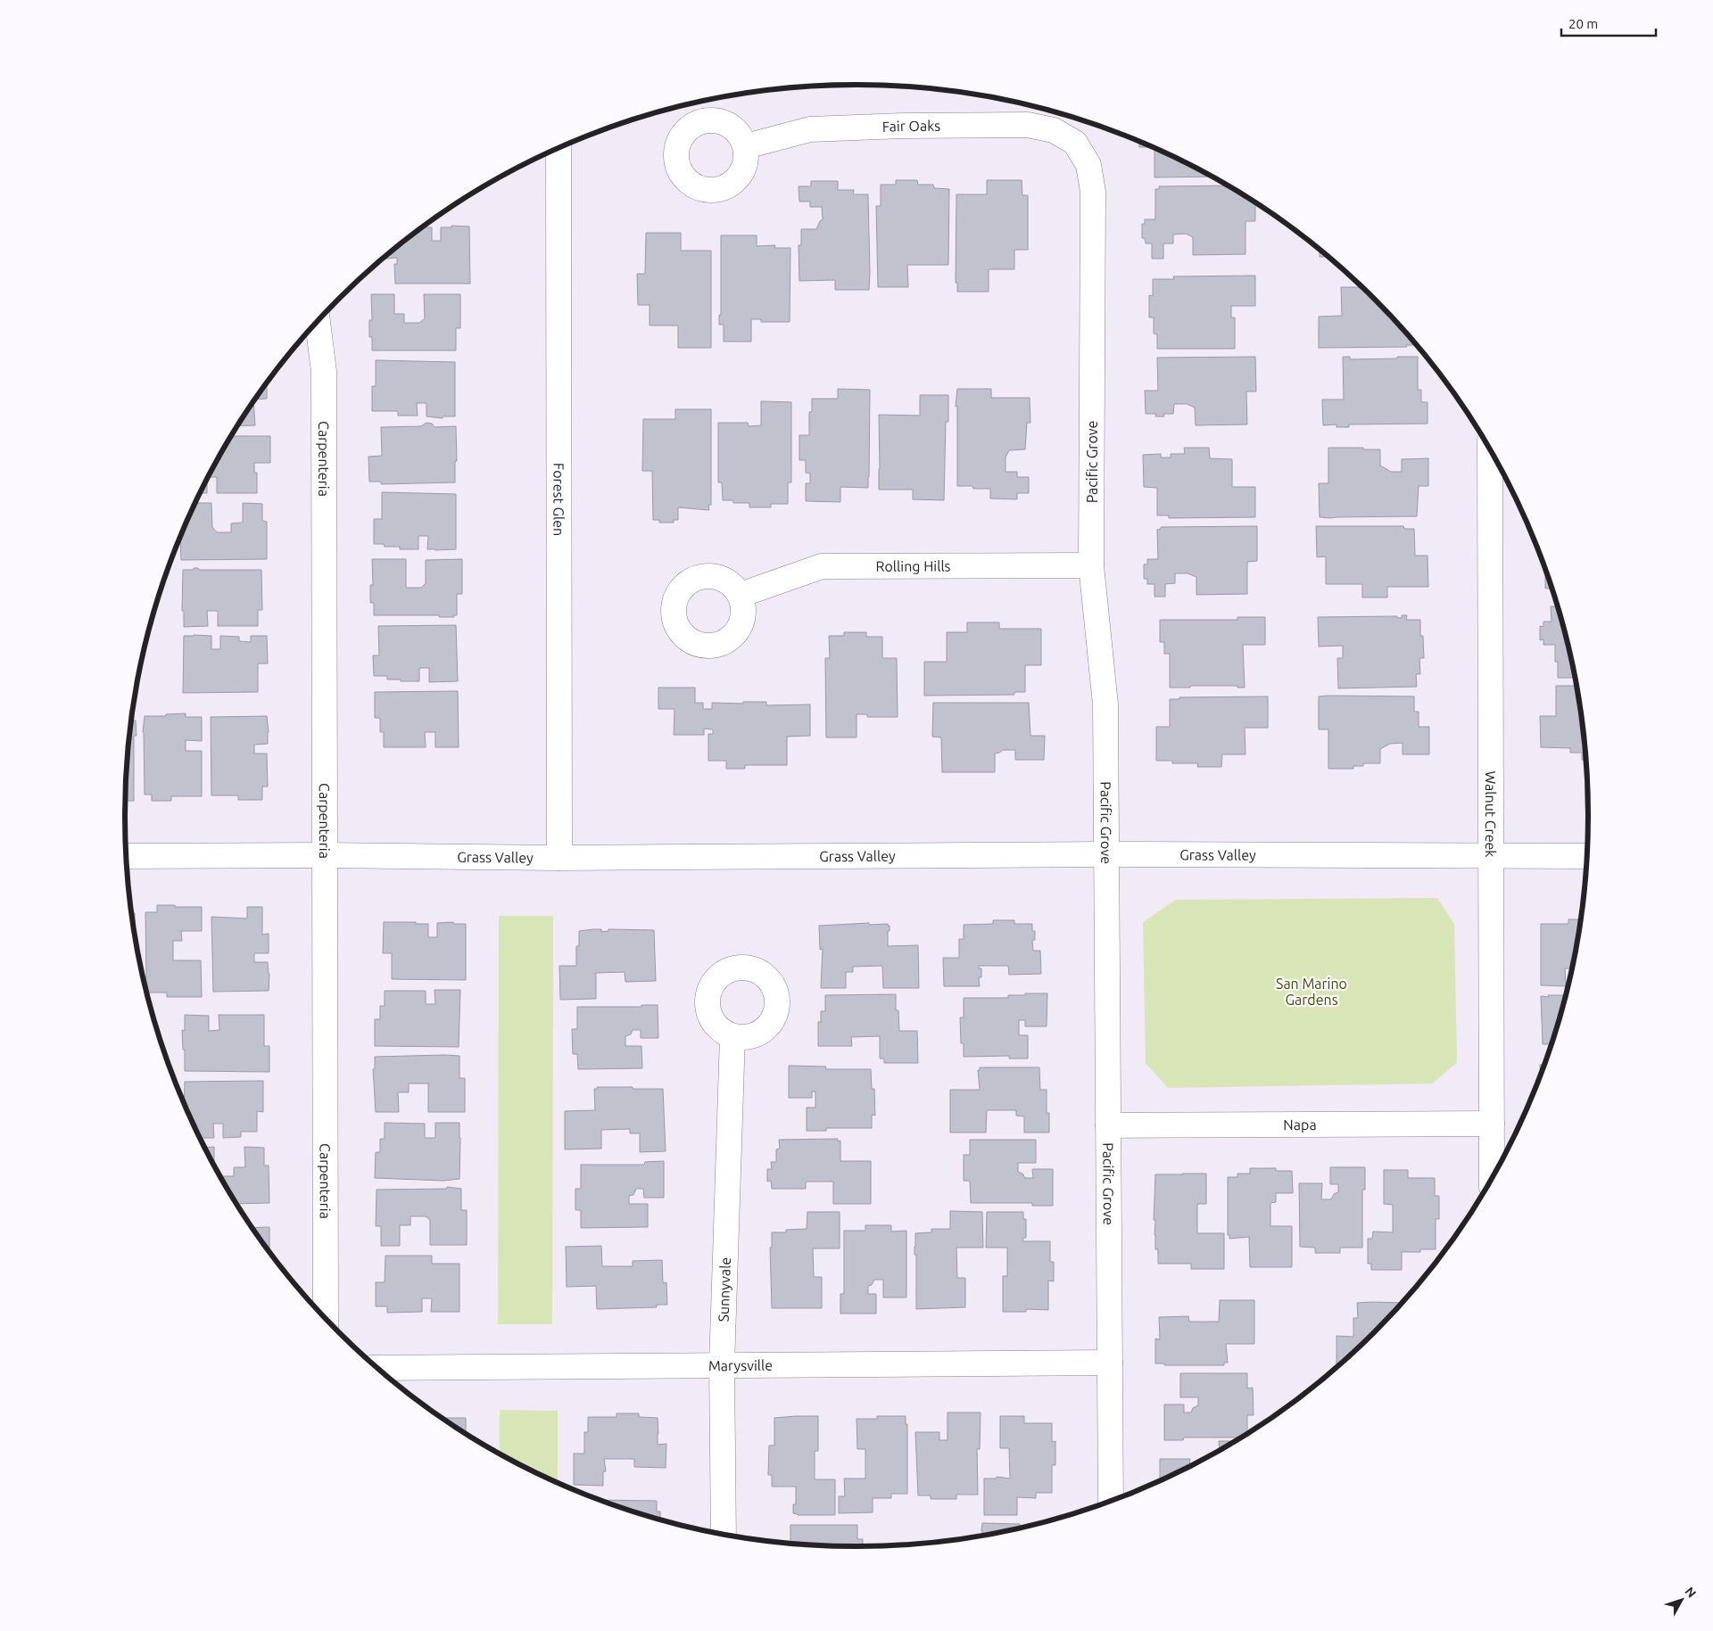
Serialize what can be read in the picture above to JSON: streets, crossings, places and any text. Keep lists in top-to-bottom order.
{
  "streets": {
    "street": [
      "Fair Oaks",
      "Carpenteria",
      "Pacific Grove",
      "Forest Glen",
      "Rolling Hills",
      "Walnut Creek",
      "Grass Valley",
      "Napa",
      "Sunnyvale",
      "Marysville"
    ]
  },
  "crossings": [
    ["Fair Oaks", "Pacific Grove"],
    ["Carpenteria", "Grass Valley"],
    ["Pacific Grove", "Rolling Hills"],
    ["Pacific Grove", "Grass Valley"],
    ["Pacific Grove", "Napa"],
    ["Pacific Grove", "Marysville"],
    ["Forest Glen", "Grass Valley"],
    ["Walnut Creek", "Grass Valley"],
    ["Walnut Creek", "Napa"],
    ["Sunnyvale", "Marysville"]
  ],
  "parks": ["San Marino Gardens"],
  "scale_bar": "20 m",
  "north": "top right"
}
